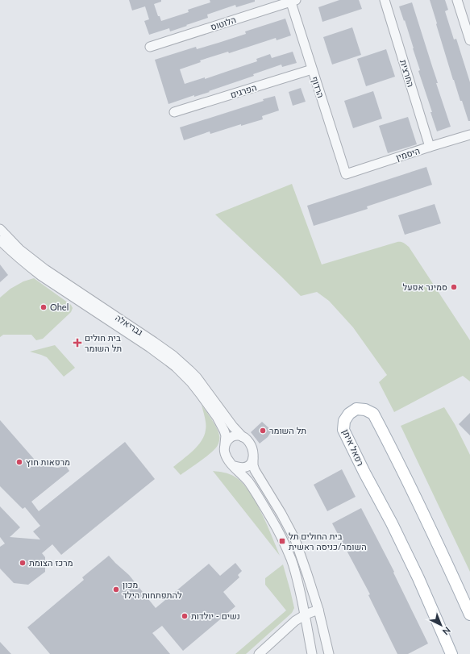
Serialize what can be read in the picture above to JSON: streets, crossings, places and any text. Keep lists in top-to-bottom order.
{
  "streets": {
    "main road": ["רפאל איתן"],
    "street": [
      "הלוטוס",
      "החרצית",
      "הרדוף",
      "הפרגים",
      "היסמין",
      "גבריאלה"
    ]
  },
  "crossings": [
    ["הלוטוס", "הרדוף"],
    ["החרצית", "היסמין"],
    ["הרדוף", "הפרגים"],
    ["הרדוף", "היסמין"]
  ],
  "places": {
    "other": [
      "סמינר אפעל",
      "Ohel",
      "תל השומר",
      "מרפאות חוץ",
      "מרכז הצומת",
      "מכון להתפתחות הילד",
      "נשים - יולדות"
    ],
    "health": ["בית חולים תל השומר"],
    "transit": ["בית החולים תל השומר/כניסה ראשית"]
  },
  "north": "bottom right"
}
